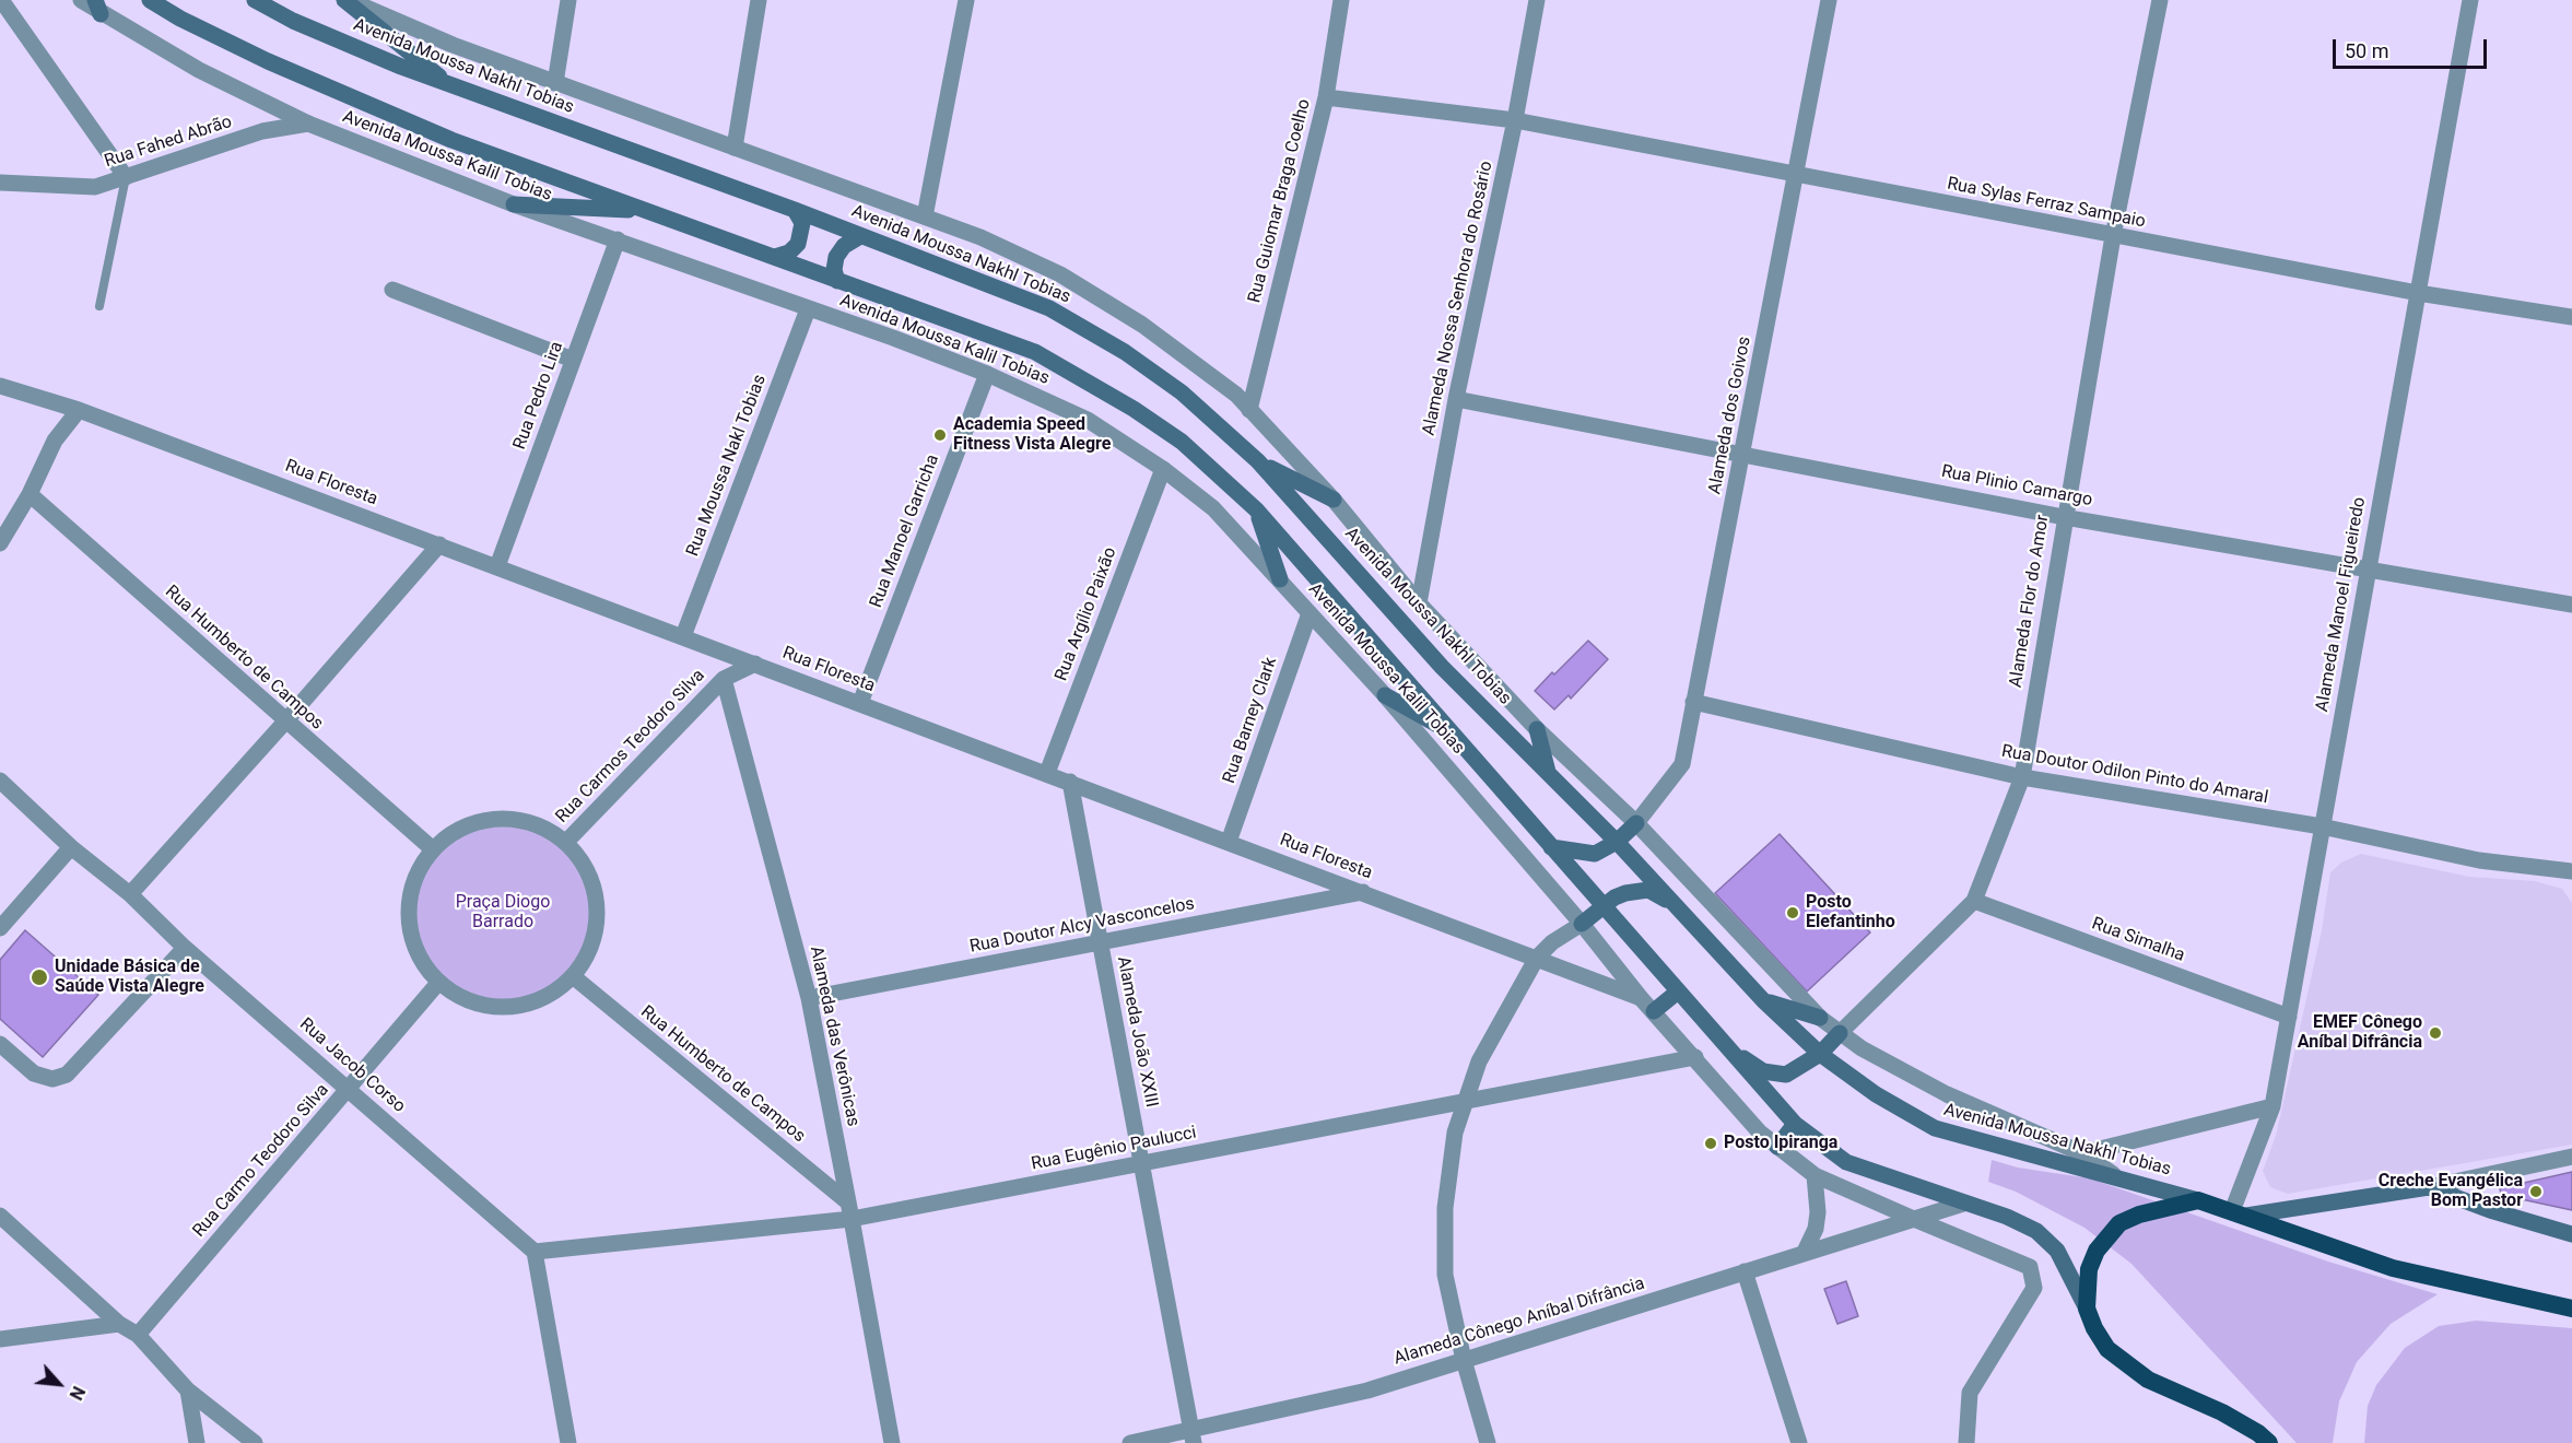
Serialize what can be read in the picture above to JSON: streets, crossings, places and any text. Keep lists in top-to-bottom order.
{
  "streets": {
    "highway": ["Avenida Moussa Nakhl Tobias"],
    "street": [
      "Rua Fahed Abrão",
      "Avenida Moussa Kalil Tobias",
      "Rua Guiomar Braga Coelho",
      "Rua Sylas Ferraz Sampaio",
      "Alameda Nossa Senhora do Rosário",
      "Rua Pedro Lira",
      "Alameda dos Goivos",
      "Rua Moussa Nakl Tobias",
      "Rua Floresta",
      "Rua Plinio Camargo",
      "Rua Manoel Garricha",
      "Alameda Flor do Amor",
      "Alameda Manoel Figueiredo",
      "Rua Argílio Paixão",
      "Rua Humberto de Campos",
      "Rua Barney Clark",
      "Rua Carmos Teodoro Silva",
      "Rua Doutor Odilon Pinto do Amaral",
      "Rua Doutor Alcy Vasconcelos",
      "Rua Simalha",
      "Alameda João XXIII",
      "Alameda das Verônicas",
      "Rua Jacob Corso",
      "Rua Eugênio Paulucci",
      "Rua Carmo Teodoro Silva",
      "Alameda Cônego Aníbal Difrância"
    ]
  },
  "crossings": [
    ["Avenida Moussa Nakhl Tobias", "Alameda Manoel Figueiredo"],
    ["Rua Fahed Abrão", "Avenida Moussa Kalil Tobias"],
    ["Avenida Moussa Kalil Tobias", "Rua Pedro Lira"],
    ["Avenida Moussa Kalil Tobias", "Rua Moussa Nakl Tobias"],
    ["Avenida Moussa Kalil Tobias", "Rua Floresta"],
    ["Avenida Moussa Kalil Tobias", "Rua Manoel Garricha"],
    ["Avenida Moussa Kalil Tobias", "Rua Argílio Paixão"],
    ["Avenida Moussa Kalil Tobias", "Rua Barney Clark"],
    ["Avenida Moussa Kalil Tobias", "Rua Eugênio Paulucci"],
    ["Avenida Moussa Kalil Tobias", "Alameda Cônego Aníbal Difrância"],
    ["Rua Guiomar Braga Coelho", "Rua Sylas Ferraz Sampaio"],
    ["Rua Sylas Ferraz Sampaio", "Alameda Nossa Senhora do Rosário"],
    ["Rua Sylas Ferraz Sampaio", "Alameda dos Goivos"],
    ["Rua Sylas Ferraz Sampaio", "Alameda Flor do Amor"],
    ["Rua Sylas Ferraz Sampaio", "Alameda Manoel Figueiredo"],
    ["Alameda Nossa Senhora do Rosário", "Rua Plinio Camargo"],
    ["Rua Pedro Lira", "Rua Floresta"],
    ["Alameda dos Goivos", "Rua Plinio Camargo"],
    ["Alameda dos Goivos", "Rua Doutor Odilon Pinto do Amaral"],
    ["Rua Moussa Nakl Tobias", "Rua Floresta"],
    ["Rua Floresta", "Rua Manoel Garricha"],
    ["Rua Floresta", "Rua Argílio Paixão"],
    ["Rua Floresta", "Rua Barney Clark"],
    ["Rua Floresta", "Rua Doutor Alcy Vasconcelos"],
    ["Rua Floresta", "Alameda João XXIII"],
    ["Rua Plinio Camargo", "Alameda Flor do Amor"],
    ["Rua Plinio Camargo", "Alameda Manoel Figueiredo"],
    ["Alameda Flor do Amor", "Rua Doutor Odilon Pinto do Amaral"],
    ["Alameda Flor do Amor", "Rua Simalha"],
    ["Alameda Manoel Figueiredo", "Rua Doutor Odilon Pinto do Amaral"],
    ["Alameda Manoel Figueiredo", "Rua Simalha"],
    ["Rua Humberto de Campos", "Rua Carmos Teodoro Silva"],
    ["Rua Humberto de Campos", "Alameda das Verônicas"],
    ["Rua Humberto de Campos", "Rua Eugênio Paulucci"],
    ["Rua Humberto de Campos", "Rua Carmo Teodoro Silva"],
    ["Rua Carmos Teodoro Silva", "Alameda das Verônicas"],
    ["Rua Carmos Teodoro Silva", "Rua Carmo Teodoro Silva"],
    ["Rua Doutor Alcy Vasconcelos", "Alameda João XXIII"],
    ["Rua Doutor Alcy Vasconcelos", "Alameda das Verônicas"],
    ["Alameda João XXIII", "Rua Eugênio Paulucci"],
    ["Alameda João XXIII", "Alameda Cônego Aníbal Difrância"],
    ["Alameda das Verônicas", "Rua Eugênio Paulucci"],
    ["Rua Jacob Corso", "Rua Eugênio Paulucci"],
    ["Rua Jacob Corso", "Rua Carmo Teodoro Silva"]
  ],
  "parks": ["Praça Diogo Barrado"],
  "places": [
    "Academia Speed Fitness Vista Alegre",
    "Posto Elefantinho",
    "Unidade Básica de Saúde Vista Alegre",
    "EMEF Cônego Aníbal Difrância",
    "Posto Ipiranga",
    "Creche Evangélica Bom Pastor"
  ],
  "scale_bar": "50 m",
  "north": "bottom right"
}
